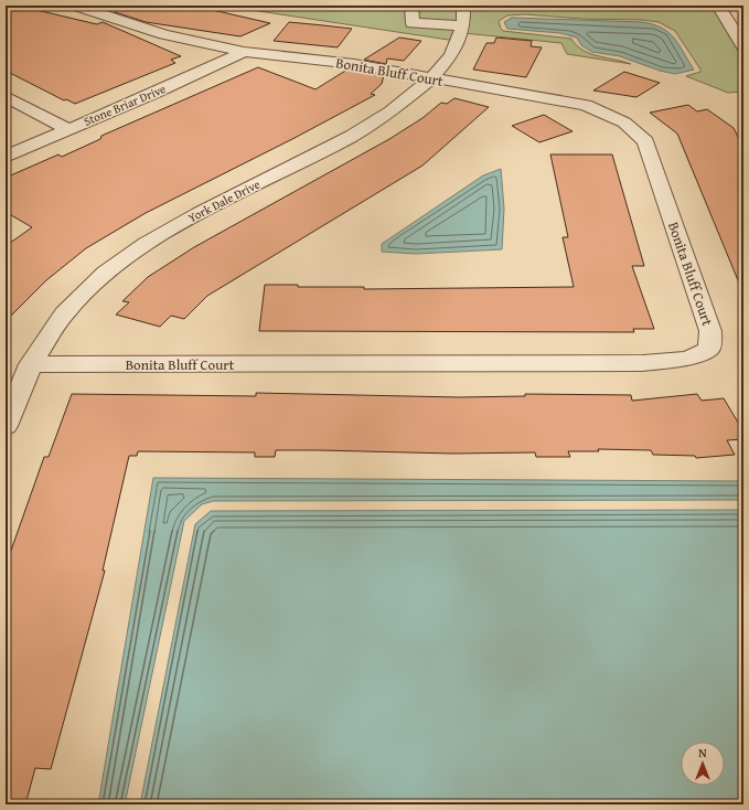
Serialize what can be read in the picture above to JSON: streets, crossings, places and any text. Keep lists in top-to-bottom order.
{
  "streets": {
    "street": ["Bonita Bluff Court", "Stone Briar Drive", "York Dale Drive"]
  },
  "crossings": [
    ["Bonita Bluff Court", "Stone Briar Drive"],
    ["Bonita Bluff Court", "York Dale Drive"]
  ],
  "north": "top"
}
